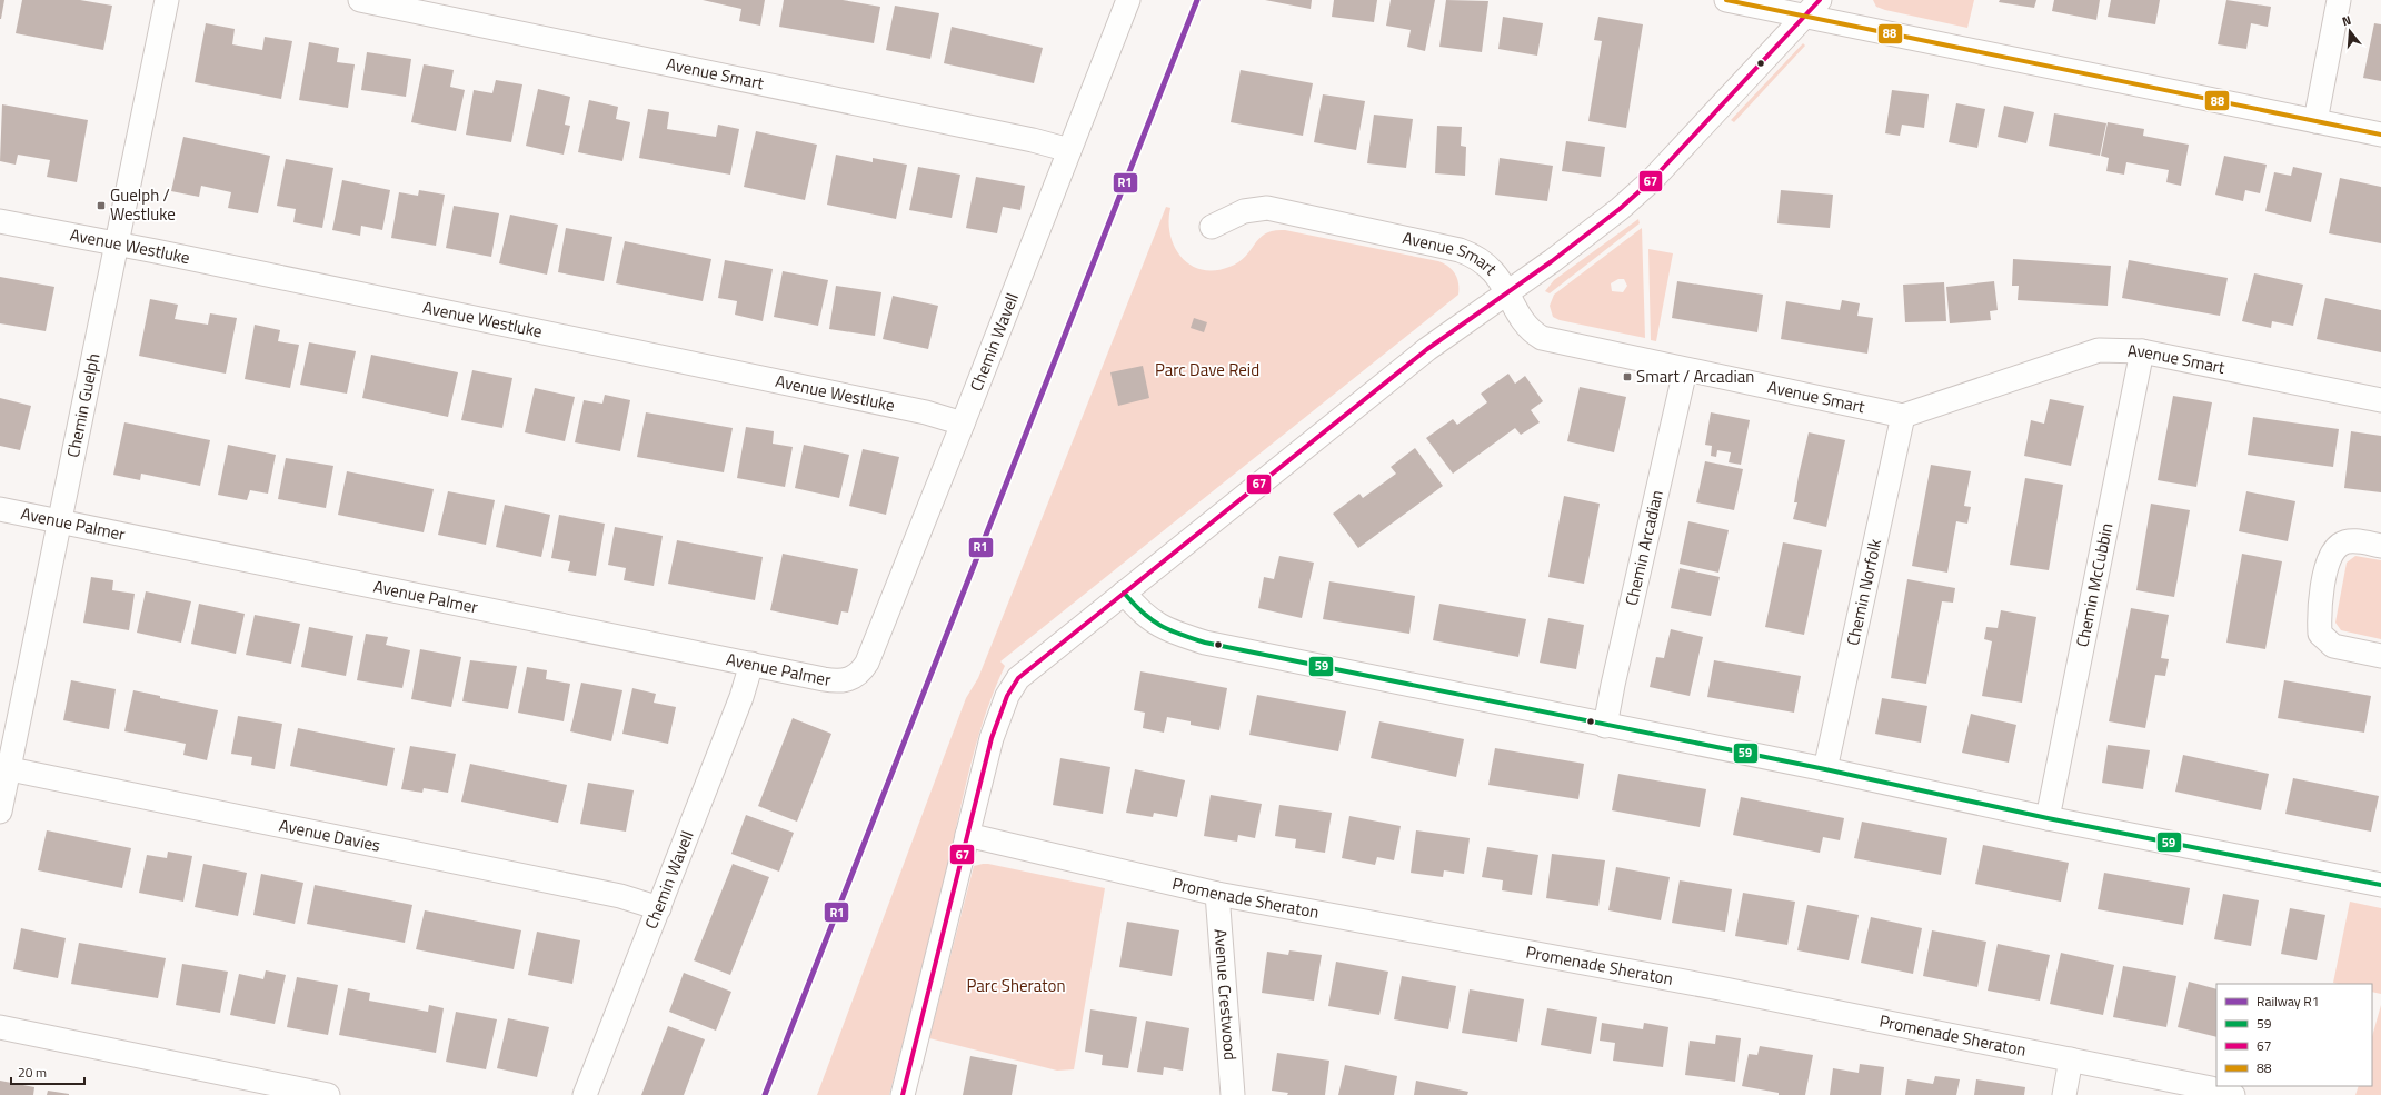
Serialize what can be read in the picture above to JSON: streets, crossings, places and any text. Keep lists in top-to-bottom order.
{
  "streets": {
    "street": [
      "Avenue Smart",
      "Avenue Westluke",
      "Chemin Wavell",
      "Chemin Guelph",
      "Avenue Palmer",
      "Chemin Arcadian",
      "Chemin McCubbin",
      "Chemin Norfolk",
      "Avenue Davies",
      "Promenade Sheraton",
      "Avenue Crestwood"
    ]
  },
  "crossings": [
    ["Avenue Smart", "Chemin Wavell"],
    ["Avenue Smart", "Chemin Arcadian"],
    ["Avenue Smart", "Chemin McCubbin"],
    ["Avenue Smart", "Chemin Norfolk"],
    ["Avenue Westluke", "Chemin Wavell"],
    ["Avenue Westluke", "Chemin Guelph"],
    ["Chemin Wavell", "Avenue Palmer"],
    ["Chemin Wavell", "Avenue Davies"],
    ["Chemin Guelph", "Avenue Palmer"],
    ["Chemin Guelph", "Avenue Davies"],
    ["Promenade Sheraton", "Avenue Crestwood"]
  ],
  "parks": ["Parc Dave Reid", "Parc Sheraton"],
  "places": {
    "transit": ["Guelph / Westluke", "Smart / Arcadian"]
  },
  "lines": [
    "rail line R1",
    "transit line 67",
    "transit line 88",
    "transit line 59"
  ],
  "legend": [
    "Railway R1",
    "59",
    "67",
    "88"
  ],
  "scale_bar": "20 m",
  "north": "top"
}
